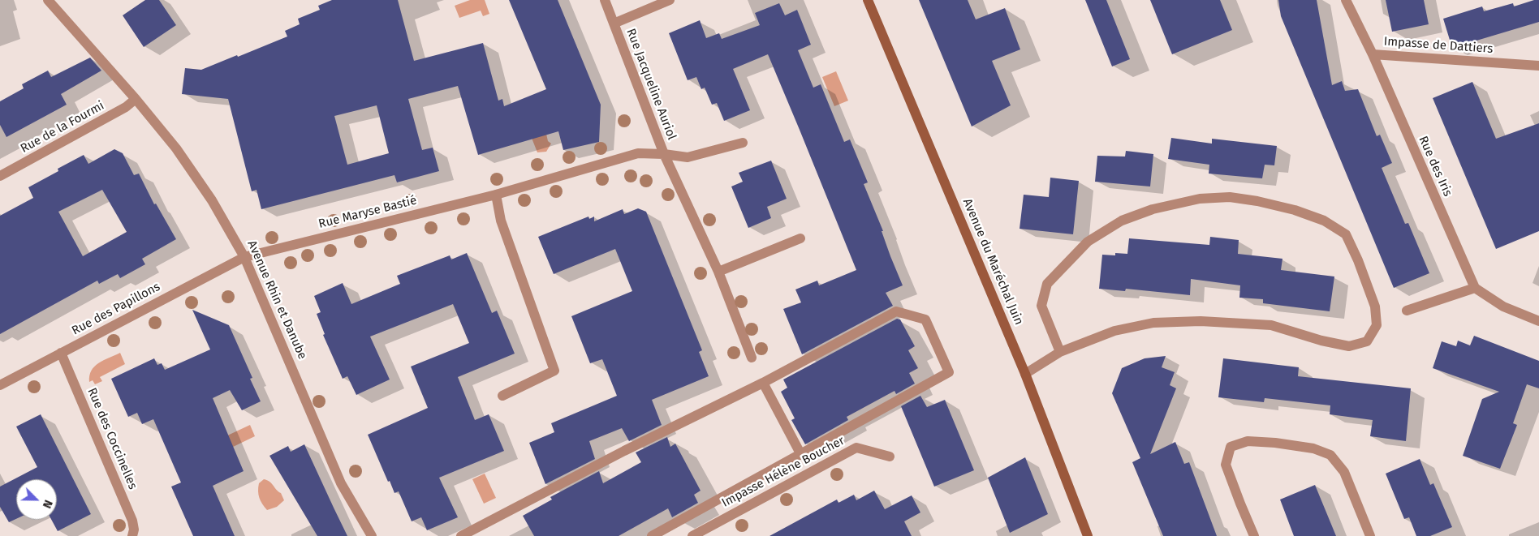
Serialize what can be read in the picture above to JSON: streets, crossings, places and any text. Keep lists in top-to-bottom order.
{
  "streets": {
    "main road": ["Avenue du Maréchal Juin"],
    "street": [
      "Impasse de Dattiers",
      "Rue Jacqueline Auriol",
      "Rue de la Fourmi",
      "Rue des Iris",
      "Rue Maryse Bastié",
      "Avenue Rhin et Danube",
      "Rue des Papillons",
      "Rue des Coccinelles",
      "Impasse Hélène Boucher"
    ]
  },
  "crossings": [
    ["Impasse de Dattiers", "Rue des Iris"],
    ["Rue Jacqueline Auriol", "Rue Maryse Bastié"],
    ["Rue de la Fourmi", "Avenue Rhin et Danube"],
    ["Rue Maryse Bastié", "Avenue Rhin et Danube"],
    ["Rue Maryse Bastié", "Rue des Papillons"],
    ["Avenue Rhin et Danube", "Rue des Papillons"],
    ["Rue des Papillons", "Rue des Coccinelles"]
  ],
  "north": "bottom right"
}
